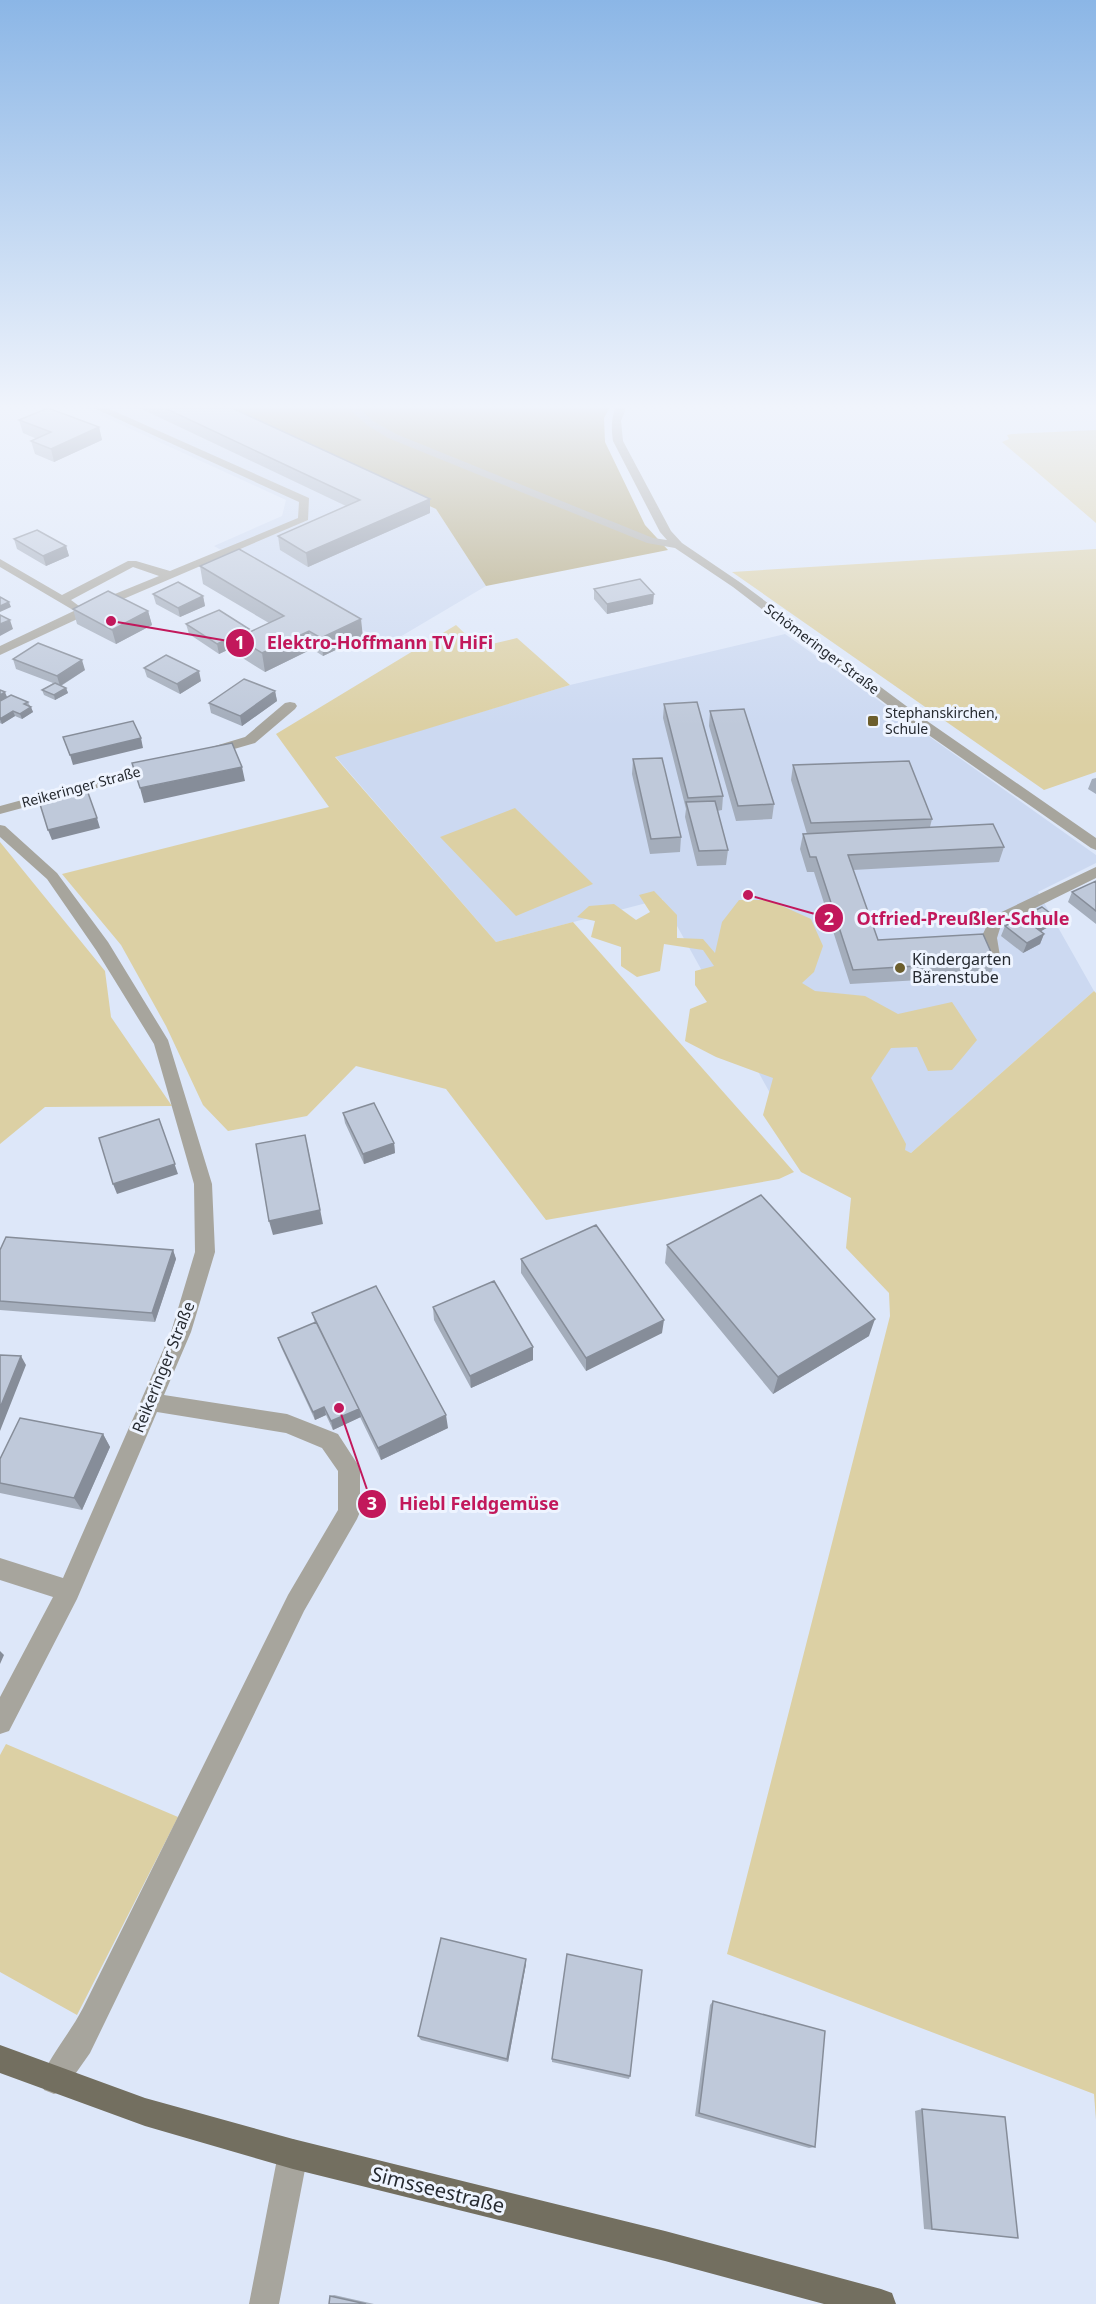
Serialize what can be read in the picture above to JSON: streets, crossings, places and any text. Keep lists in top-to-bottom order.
{
  "streets": {
    "main road": ["Simsseestraße"],
    "street": ["Schömeringer Straße", "Reikeringer Straße"]
  },
  "places": {
    "other": [
      "Elektro-Hoffmann TV HiFi",
      "Otfried-Preußler-Schule",
      "Kindergarten Bärenstube",
      "Hiebl Feldgemüse"
    ],
    "transit": ["Stephanskirchen, Schule"]
  }
}
